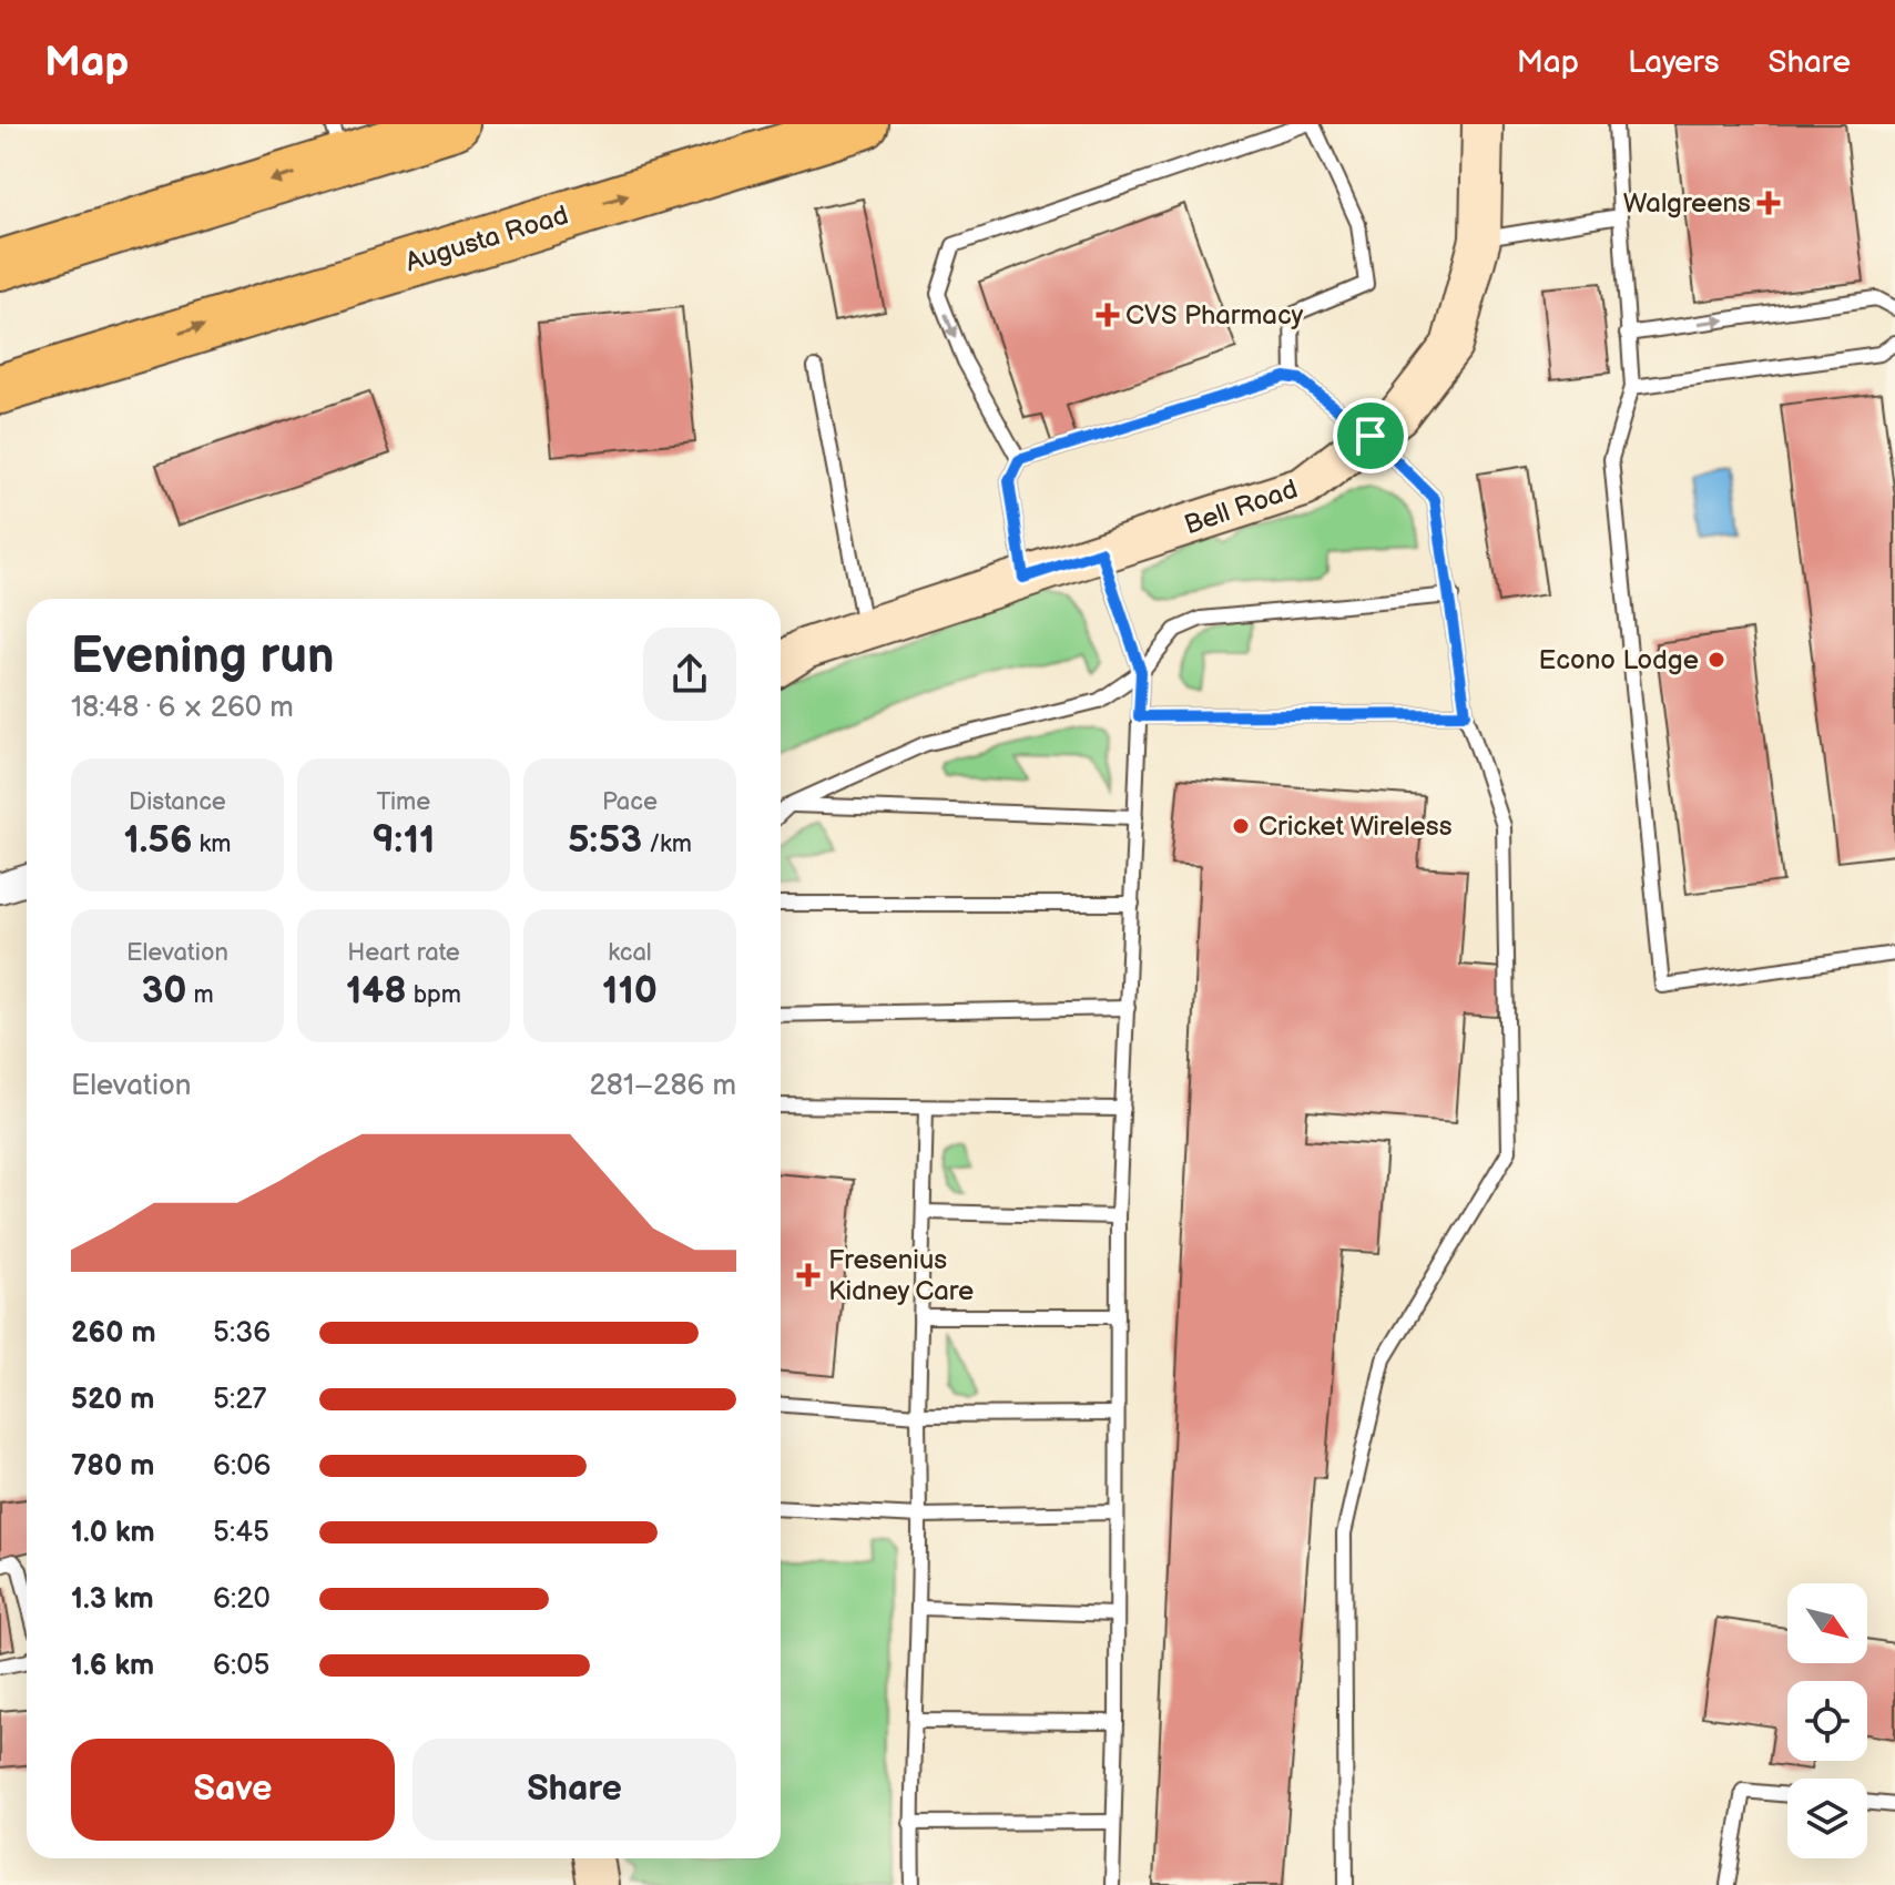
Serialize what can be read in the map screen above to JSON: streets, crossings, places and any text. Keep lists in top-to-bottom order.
{
  "streets": {
    "highway": ["Augusta Road"],
    "street": ["Bell Road"]
  },
  "places": {
    "health": ["Walgreens", "CVS Pharmacy", "Fresenius Kidney Care"],
    "other": ["Econo Lodge", "Cricket Wireless"]
  },
  "north": "bottom right",
  "page": {
    "header": "Map",
    "nav": ["Map", "Layers", "Share"],
    "heading": ["Evening run", "18:48 · 6 × 260 m"],
    "stats": [
      ["Distance", "1.56 km"],
      ["Time", "9:11"],
      ["Pace", "5:53 /km"],
      ["Elevation", "30 m"],
      ["Heart rate", "148 bpm"],
      ["kcal", "110"]
    ],
    "chart": ["Elevation", "281–286 m"],
    "list": [
      {
        "name": "260 m",
        "note": "5:36"
      },
      {
        "name": "520 m",
        "note": "5:27"
      },
      {
        "name": "780 m",
        "note": "6:06"
      },
      {
        "name": "1.0 km",
        "note": "5:45"
      },
      {
        "name": "1.3 km",
        "note": "6:20"
      },
      {
        "name": "1.6 km",
        "note": "6:05"
      }
    ],
    "buttons": ["Save", "Share"]
  }
}
